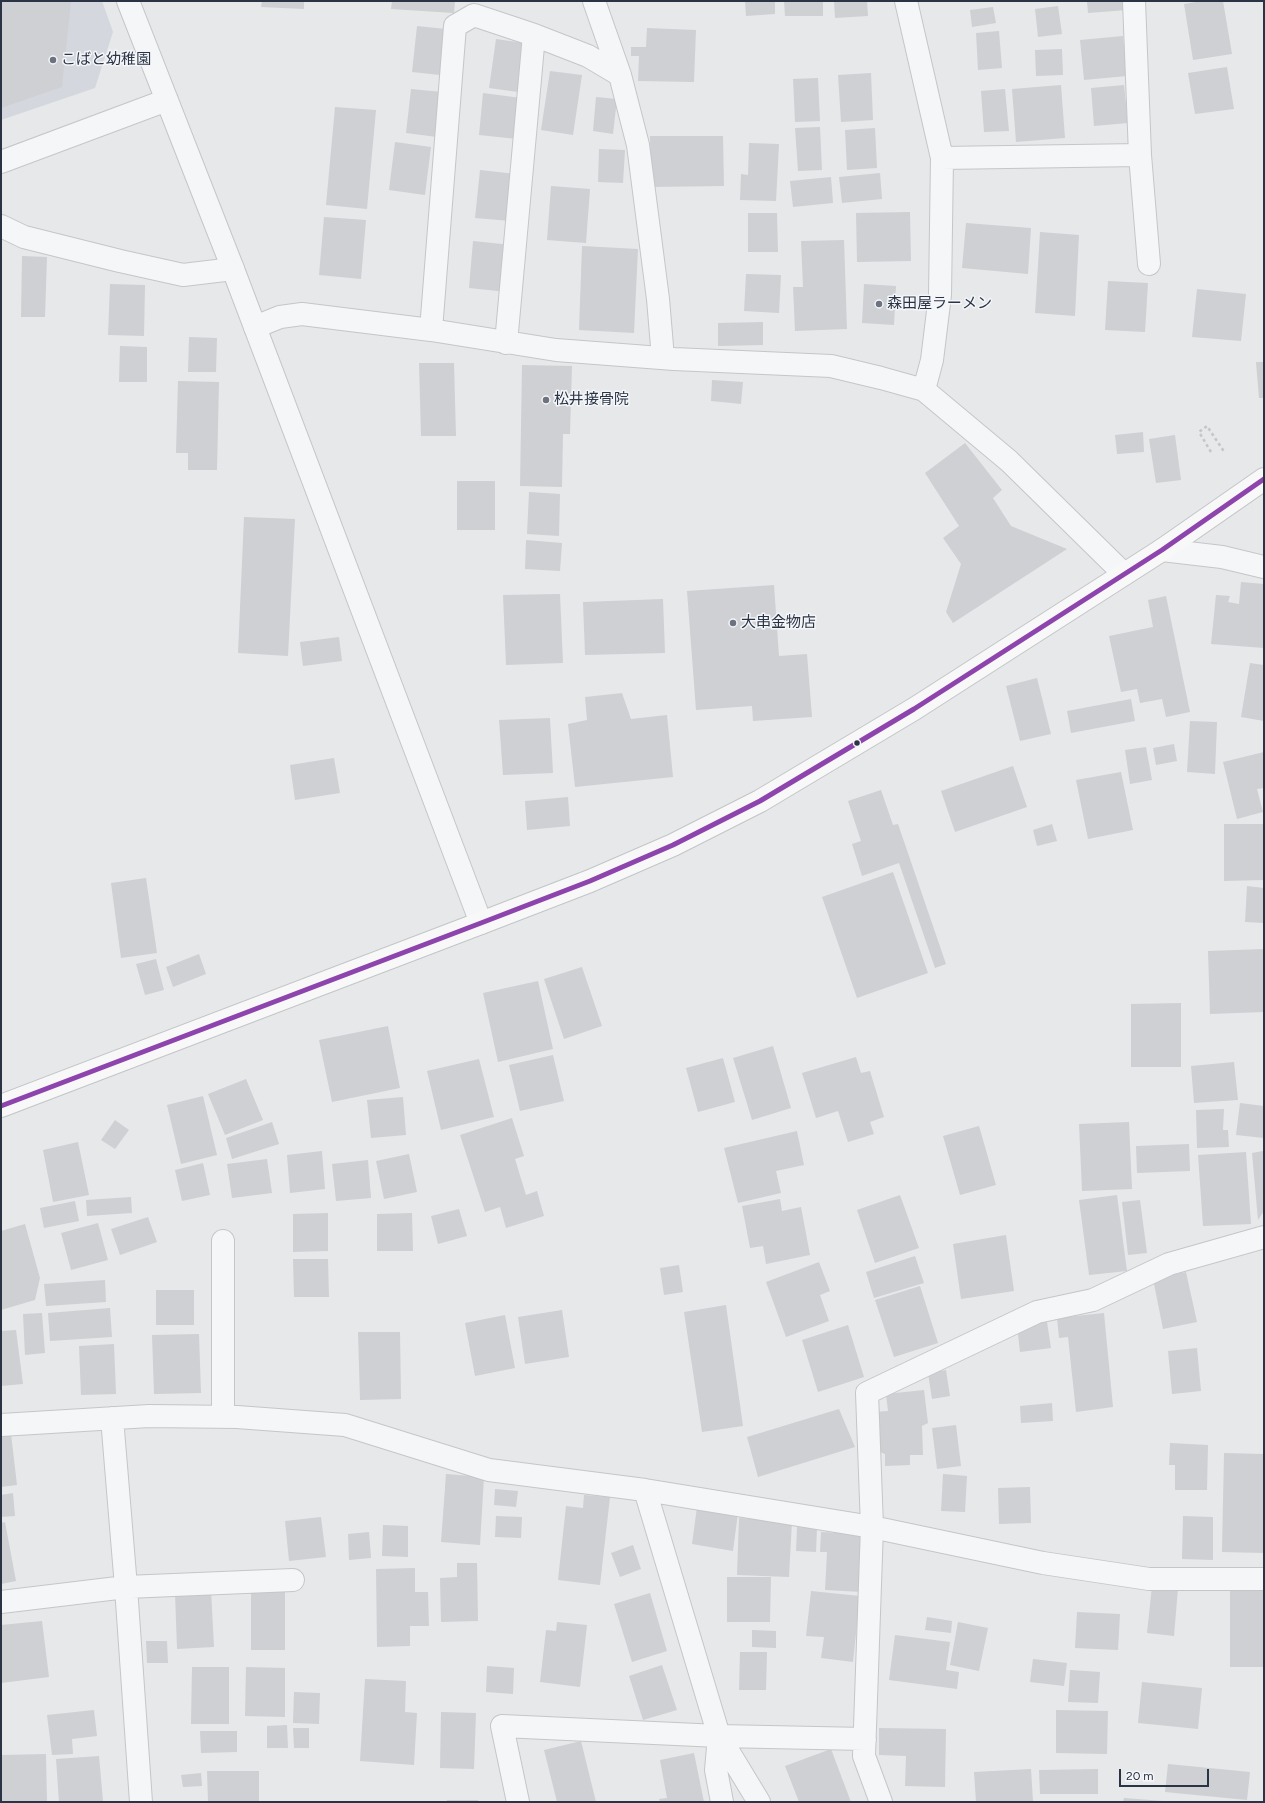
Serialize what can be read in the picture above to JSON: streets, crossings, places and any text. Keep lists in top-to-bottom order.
{
  "places": [
    "こばと幼稚園",
    "森田屋ラーメン",
    "松井接骨院",
    "大串金物店"
  ],
  "scale_bar": "20 m"
}
